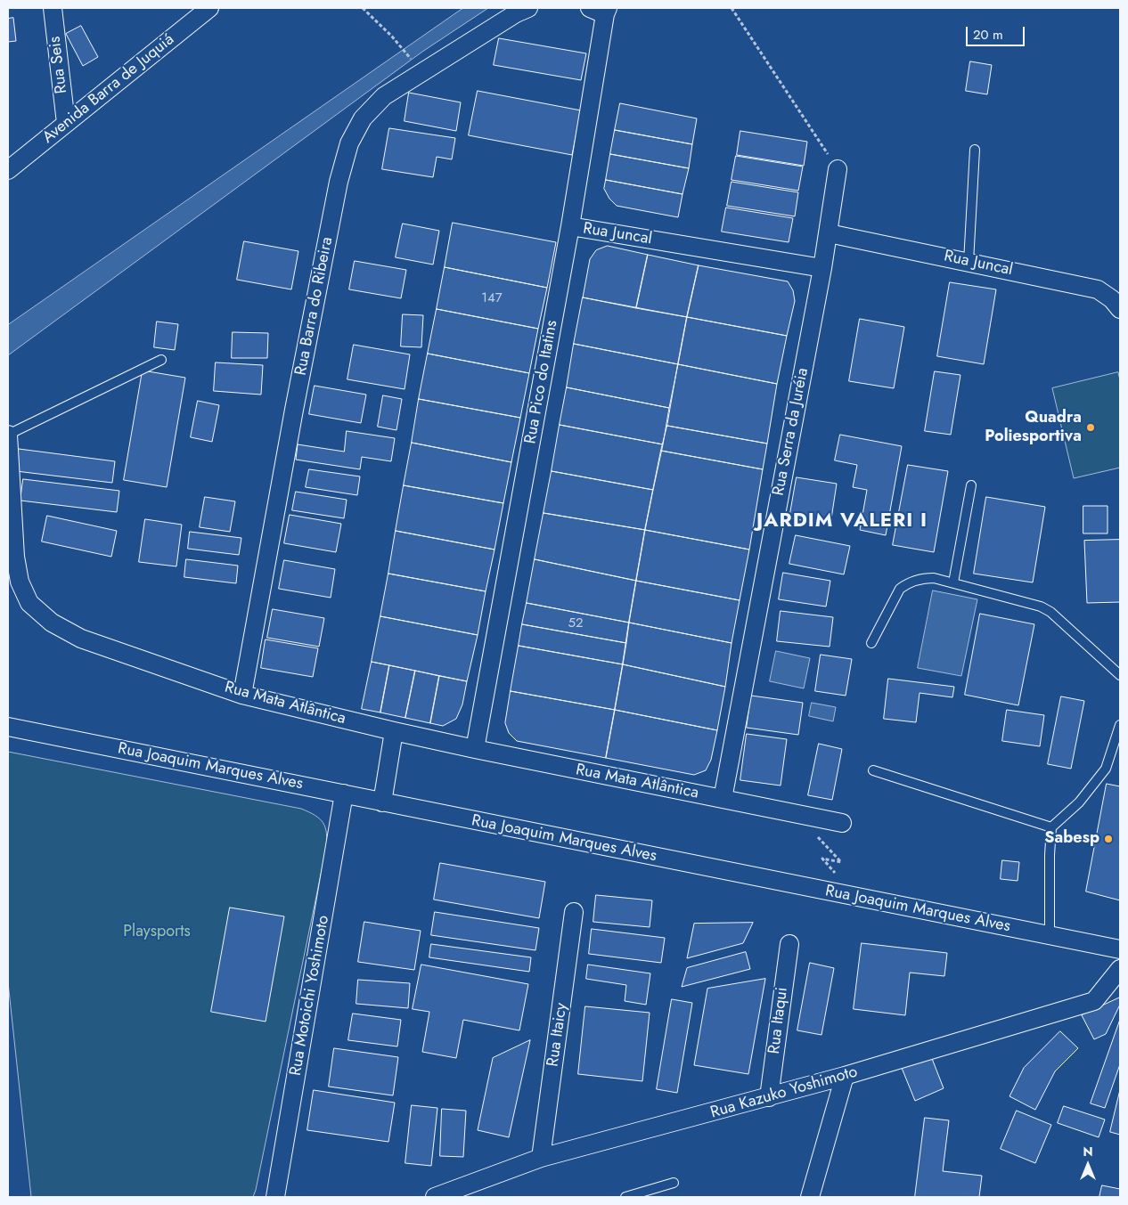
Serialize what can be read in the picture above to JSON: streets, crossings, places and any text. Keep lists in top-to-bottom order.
{
  "streets": {
    "street": [
      "Rua Seis",
      "Avenida Barra de Juquiá",
      "Rua Juncal",
      "Rua Barra do Ribeira",
      "Rua Pico do Itatins",
      "Rua Serra da Juréia",
      "Rua Mata Atlântica",
      "Rua Joaquim Marques Alves",
      "Rua Motoichi Yoshimoto",
      "Rua Itaqui",
      "Rua Itaicy",
      "Rua Kazuko Yoshimoto"
    ]
  },
  "crossings": [
    ["Rua Seis", "Avenida Barra de Juquiá"],
    ["Rua Juncal", "Rua Pico do Itatins"],
    ["Rua Juncal", "Rua Serra da Juréia"],
    ["Rua Barra do Ribeira", "Rua Mata Atlântica"],
    ["Rua Pico do Itatins", "Rua Mata Atlântica"],
    ["Rua Serra da Juréia", "Rua Mata Atlântica"],
    ["Rua Joaquim Marques Alves", "Rua Motoichi Yoshimoto"],
    ["Rua Itaqui", "Rua Kazuko Yoshimoto"],
    ["Rua Itaicy", "Rua Kazuko Yoshimoto"]
  ],
  "districts": ["JARDIM VALERI I"],
  "parks": ["Playsports"],
  "places": ["Quadra Poliesportiva", "Sabesp"],
  "house_numbers": ["147", "52"],
  "scale_bar": "20 m",
  "north": "top"
}
